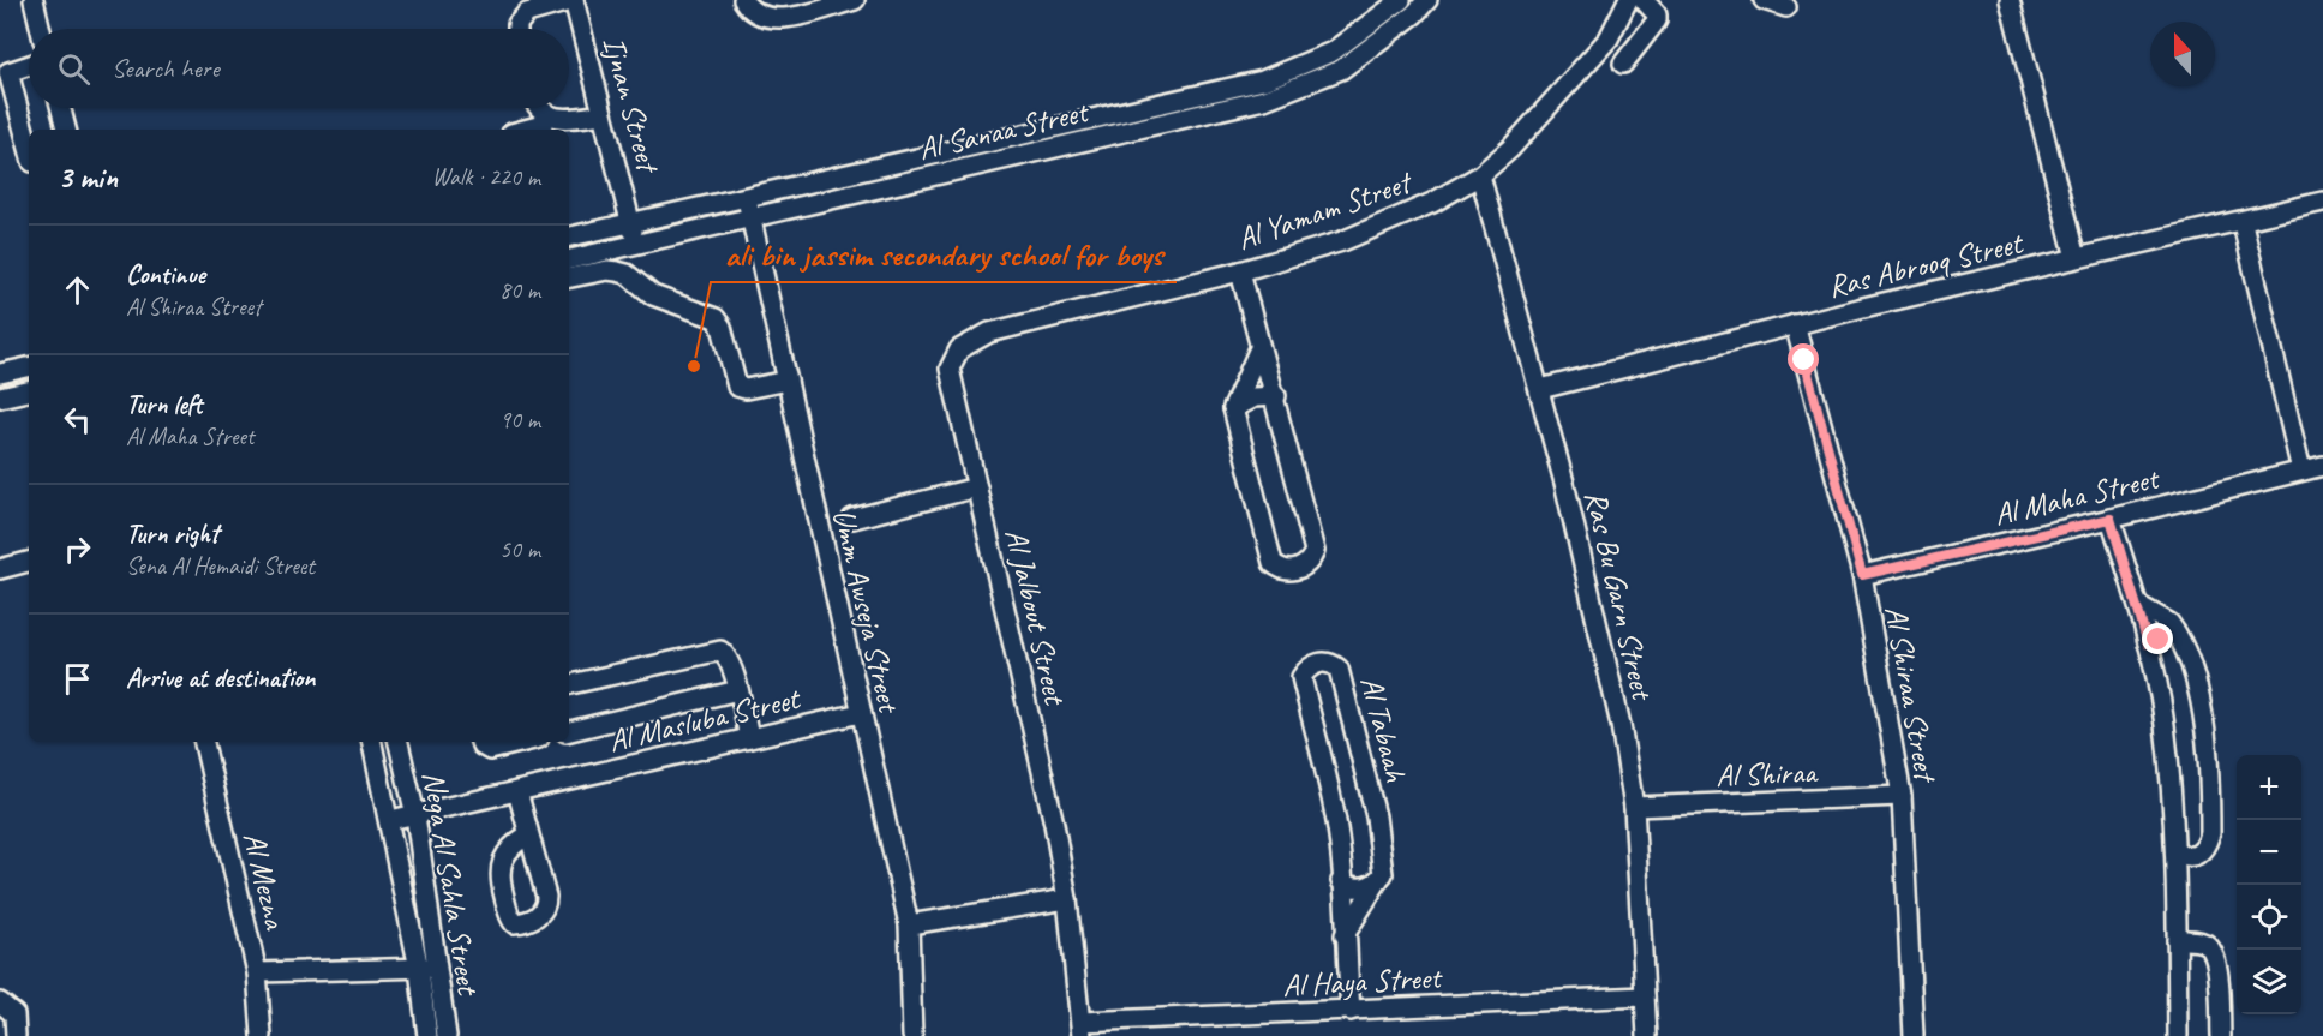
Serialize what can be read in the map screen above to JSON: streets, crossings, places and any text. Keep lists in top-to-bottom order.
{
  "streets": {
    "street": [
      "Ijnan Street",
      "Al Sanaa Street",
      "Al Yamam Street",
      "Ras Abrooq Street",
      "Al Maha Street",
      "Ras Bu Garn Street",
      "Umm Awseja Street",
      "Al Jalbout Street",
      "Al Shiraa Street",
      "Al Masluba Street",
      "Al Tabaah",
      "Al Shiraa",
      "Al Mezna",
      "Nega Al Sahla Street",
      "Al Haya Street"
    ]
  },
  "crossings": [
    ["Ijnan Street", "Al Sanaa Street"],
    ["Al Sanaa Street", "Umm Awseja Street"],
    ["Al Yamam Street", "Ras Bu Garn Street"],
    ["Al Yamam Street", "Al Jalbout Street"],
    ["Ras Abrooq Street", "Ras Bu Garn Street"],
    ["Ras Abrooq Street", "Al Shiraa Street"],
    ["Al Maha Street", "Al Shiraa Street"],
    ["Ras Bu Garn Street", "Al Shiraa"],
    ["Ras Bu Garn Street", "Al Haya Street"],
    ["Umm Awseja Street", "Al Masluba Street"],
    ["Al Jalbout Street", "Al Haya Street"],
    ["Al Shiraa Street", "Al Shiraa"],
    ["Al Masluba Street", "Nega Al Sahla Street"],
    ["Al Tabaah", "Al Haya Street"]
  ],
  "places": ["ali bin jassim secondary school for boys"],
  "north": "top",
  "page": {
    "search": "Search here",
    "heading": ["3 min", "Walk · 220 m"],
    "list": [
      ["Continue", "Al Shiraa Street", "80 m"],
      ["Turn left", "Al Maha Street", "90 m"],
      ["Turn right", "Sena Al Hemaidi Street", "50 m"],
      "Arrive at destination"
    ],
    "map_buttons": ["+", "−"]
  }
}
